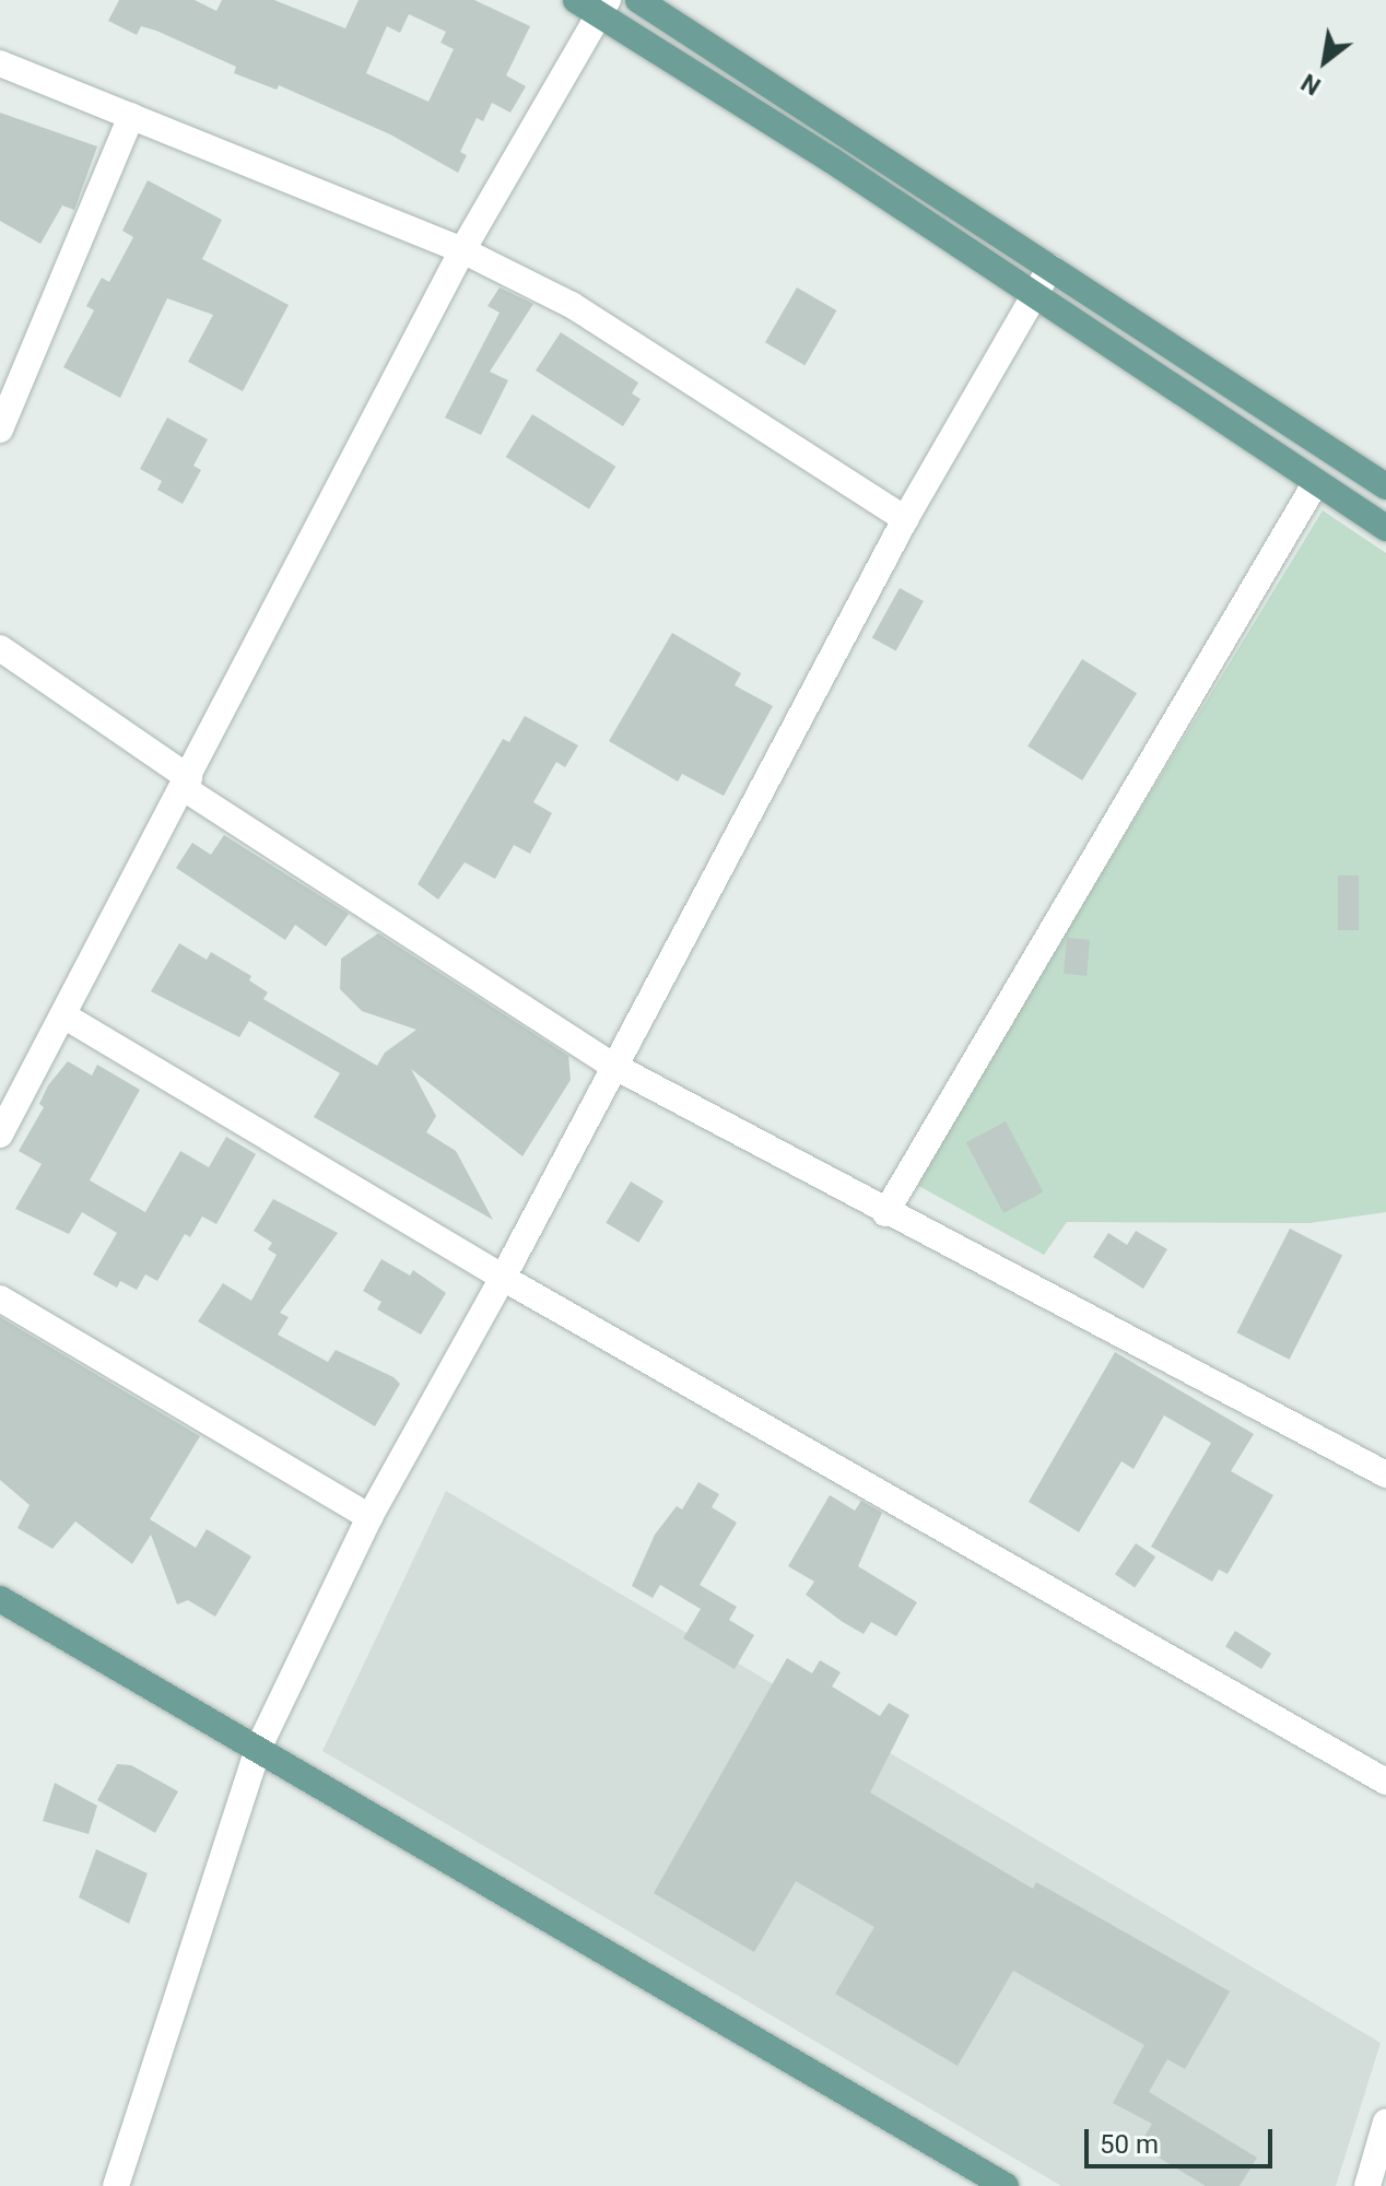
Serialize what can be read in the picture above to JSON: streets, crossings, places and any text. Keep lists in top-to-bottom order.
{
  "scale_bar": "50 m",
  "north": "bottom left"
}
